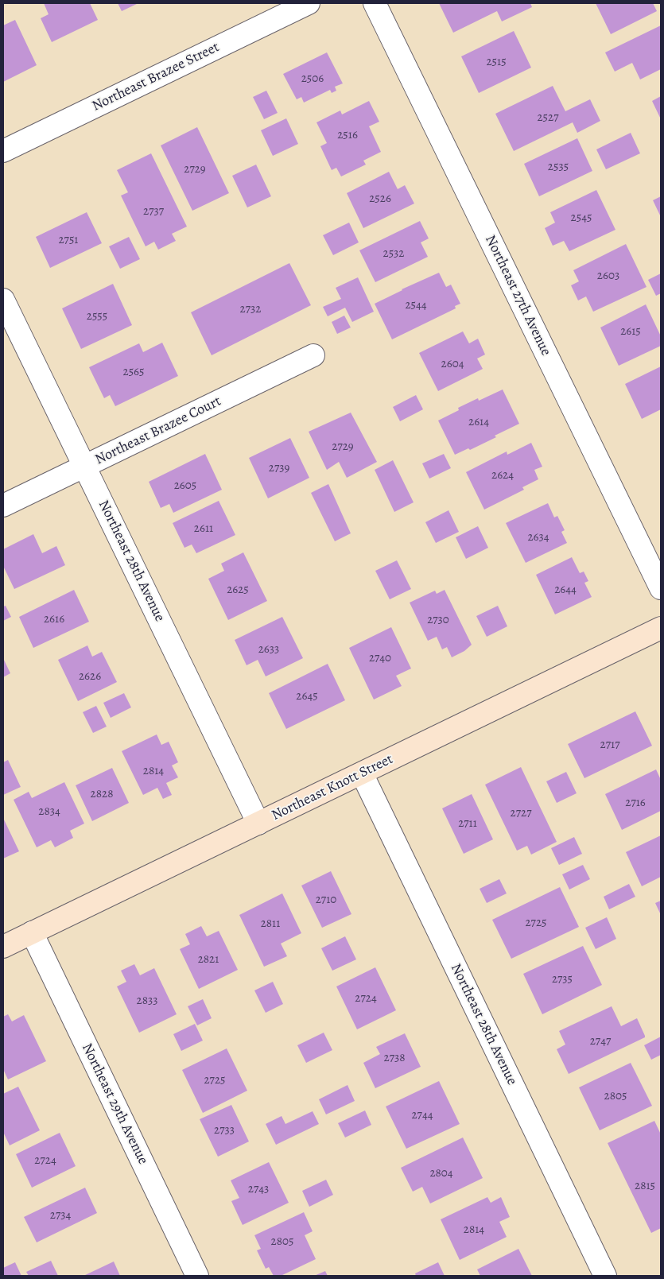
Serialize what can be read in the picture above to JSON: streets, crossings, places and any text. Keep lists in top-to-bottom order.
{
  "streets": {
    "street": [
      "Northeast Brazee Street",
      "Northeast 27th Avenue",
      "Northeast Brazee Court",
      "Northeast 28th Avenue",
      "Northeast Knott Street",
      "Northeast 29th Avenue"
    ]
  },
  "crossings": [
    ["Northeast Brazee Court", "Northeast 28th Avenue"],
    ["Northeast 28th Avenue", "Northeast Knott Street"],
    ["Northeast Knott Street", "Northeast 29th Avenue"]
  ],
  "house_numbers": [
    "2515",
    "2506",
    "2527",
    "2516",
    "2535",
    "2729",
    "2526",
    "2737",
    "2545",
    "2751",
    "2532",
    "2603",
    "2544",
    "2732",
    "2555",
    "2615",
    "2604",
    "2565",
    "2614",
    "2729",
    "2739",
    "2624",
    "2605",
    "2611",
    "2634",
    "2625",
    "2644",
    "2616",
    "2730",
    "2633",
    "2740",
    "2626",
    "2645",
    "2717",
    "2814",
    "2828",
    "2716",
    "2834",
    "2727",
    "2711",
    "2710",
    "2725",
    "2811",
    "2821",
    "2735",
    "2724",
    "2833",
    "2747",
    "2738",
    "2725",
    "2805",
    "2744",
    "2733",
    "2724",
    "2804",
    "2815",
    "2743",
    "2734",
    "2814",
    "2805"
  ]
}
